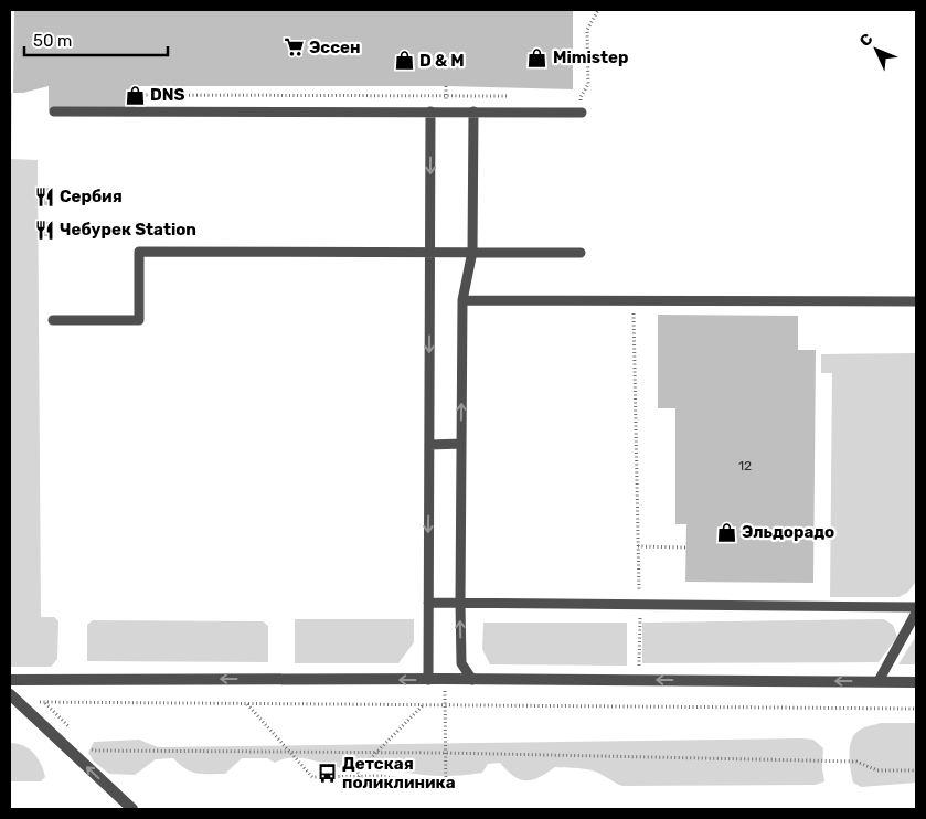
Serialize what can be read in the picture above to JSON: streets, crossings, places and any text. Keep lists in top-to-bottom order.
{
  "places": {
    "supermarket": ["Эссен"],
    "shop": [
      "Mimistep",
      "D & M",
      "DNS",
      "Эльдорадо"
    ],
    "restaurant": ["Сербия", "Чебурек Station"],
    "bus stop": ["Детская поликлиника"]
  },
  "house_numbers": ["12"],
  "scale_bar": "50 m",
  "north": "top left"
}
